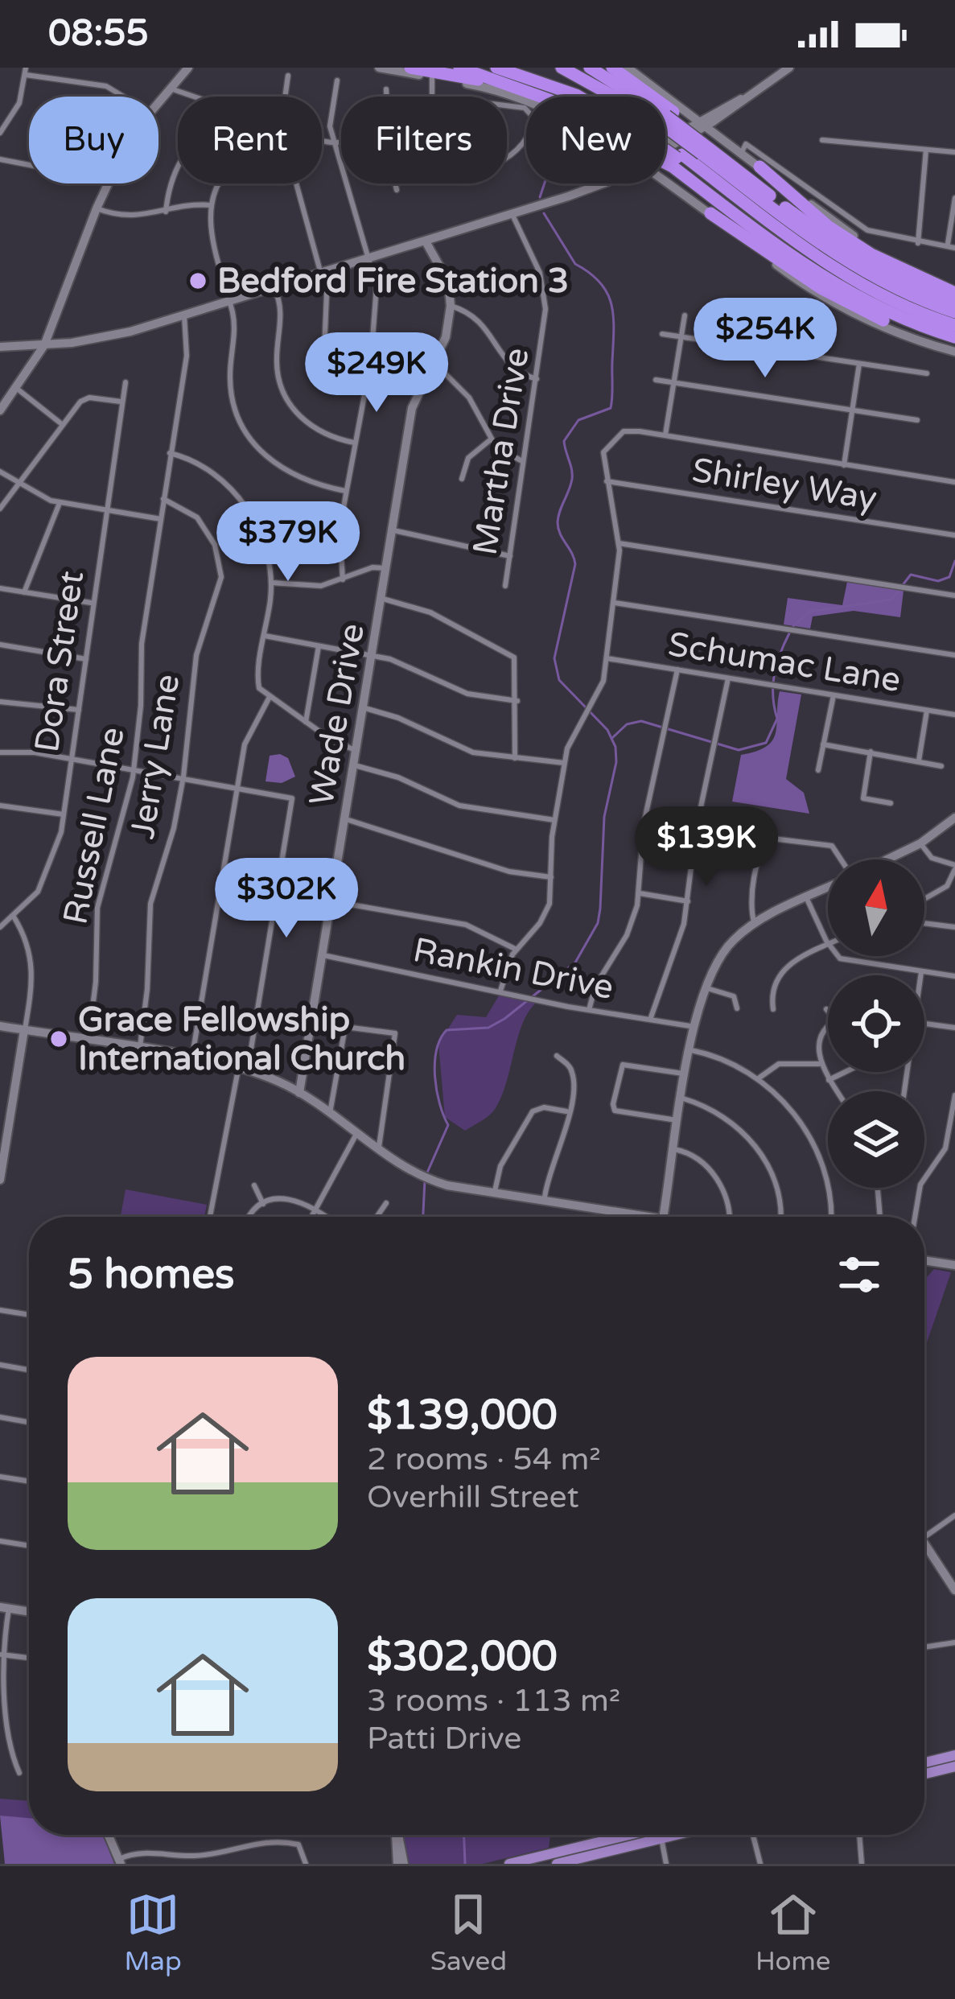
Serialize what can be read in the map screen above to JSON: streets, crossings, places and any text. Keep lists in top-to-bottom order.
{
  "streets": {
    "main road": ["Wade Drive"],
    "street": [
      "Martha Drive",
      "Shirley Way",
      "Dora Street",
      "Schumac Lane",
      "Jerry Lane",
      "Russell Lane",
      "Rankin Drive"
    ]
  },
  "crossings": [
    ["Wade Drive", "Rankin Drive"],
    ["Jerry Lane", "Russell Lane"]
  ],
  "places": ["Bedford Fire Station 3", "Grace Fellowship International Church"],
  "north": "top",
  "page": {
    "status": "08:55",
    "chip": [
      "Buy",
      "Rent",
      "Filters",
      "New"
    ],
    "price": [
      "$254K",
      "$249K",
      "$379K",
      "$139K",
      "$302K"
    ],
    "heading": "5 homes",
    "list": [
      {
        "name": "$139,000",
        "note": "2 rooms · 54 m² · Overhill Street"
      },
      {
        "name": "$302,000",
        "note": "3 rooms · 113 m² · Patti Drive"
      }
    ],
    "tabs": ["Map", "Saved", "Home"]
  }
}
